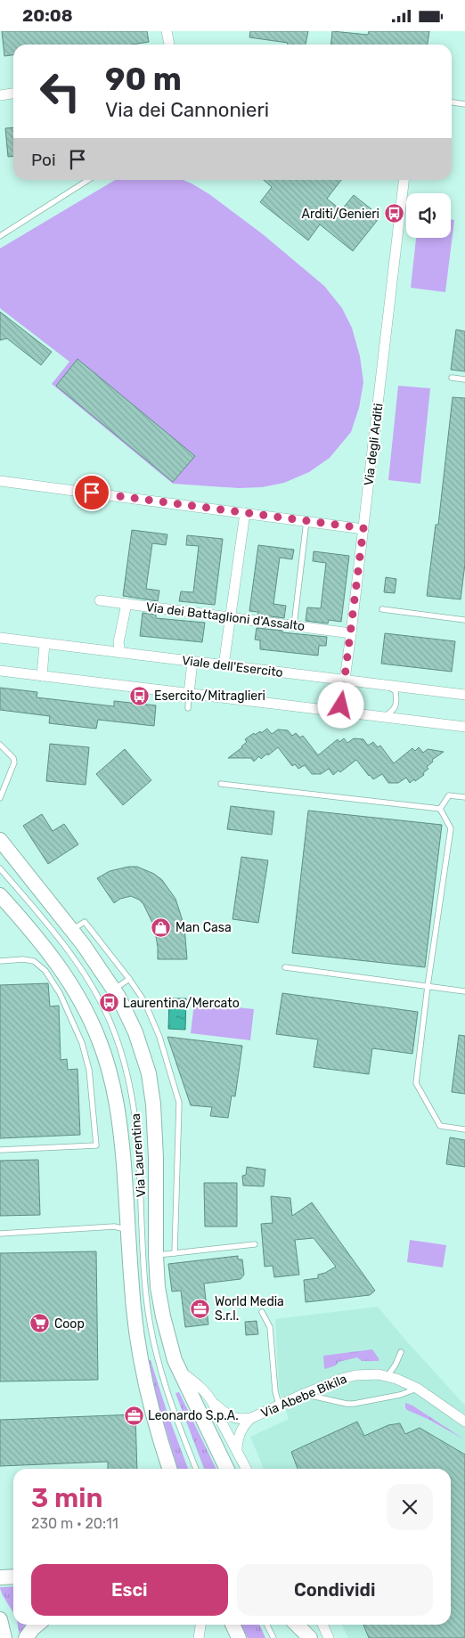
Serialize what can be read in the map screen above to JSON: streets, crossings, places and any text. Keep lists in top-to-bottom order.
{
  "streets": {
    "main road": ["Via Laurentina"],
    "street": [
      "Via degli Arditi",
      "Via dei Battaglioni d'Assalto",
      "Viale dell'Esercito",
      "Via Abebe Bikila"
    ]
  },
  "crossings": [
    ["Via degli Arditi", "Via dei Battaglioni d'Assalto"],
    ["Via degli Arditi", "Viale dell'Esercito"],
    ["Via Laurentina", "Via Abebe Bikila"]
  ],
  "places": {
    "bus stop": ["Arditi/Genieri", "Esercito/Mitraglieri", "Laurentina/Mercato"],
    "shop": ["Man Casa"],
    "office": ["World Media S.r.l.", "Leonardo S.p.A."],
    "supermarket": ["Coop"]
  },
  "page": {
    "status": "20:08",
    "turn": ["90 m", "Via dei Cannonieri"],
    "then": "Poi",
    "heading": ["3 min", "230 m · 20:11"],
    "buttons": ["Esci", "Condividi"]
  }
}
